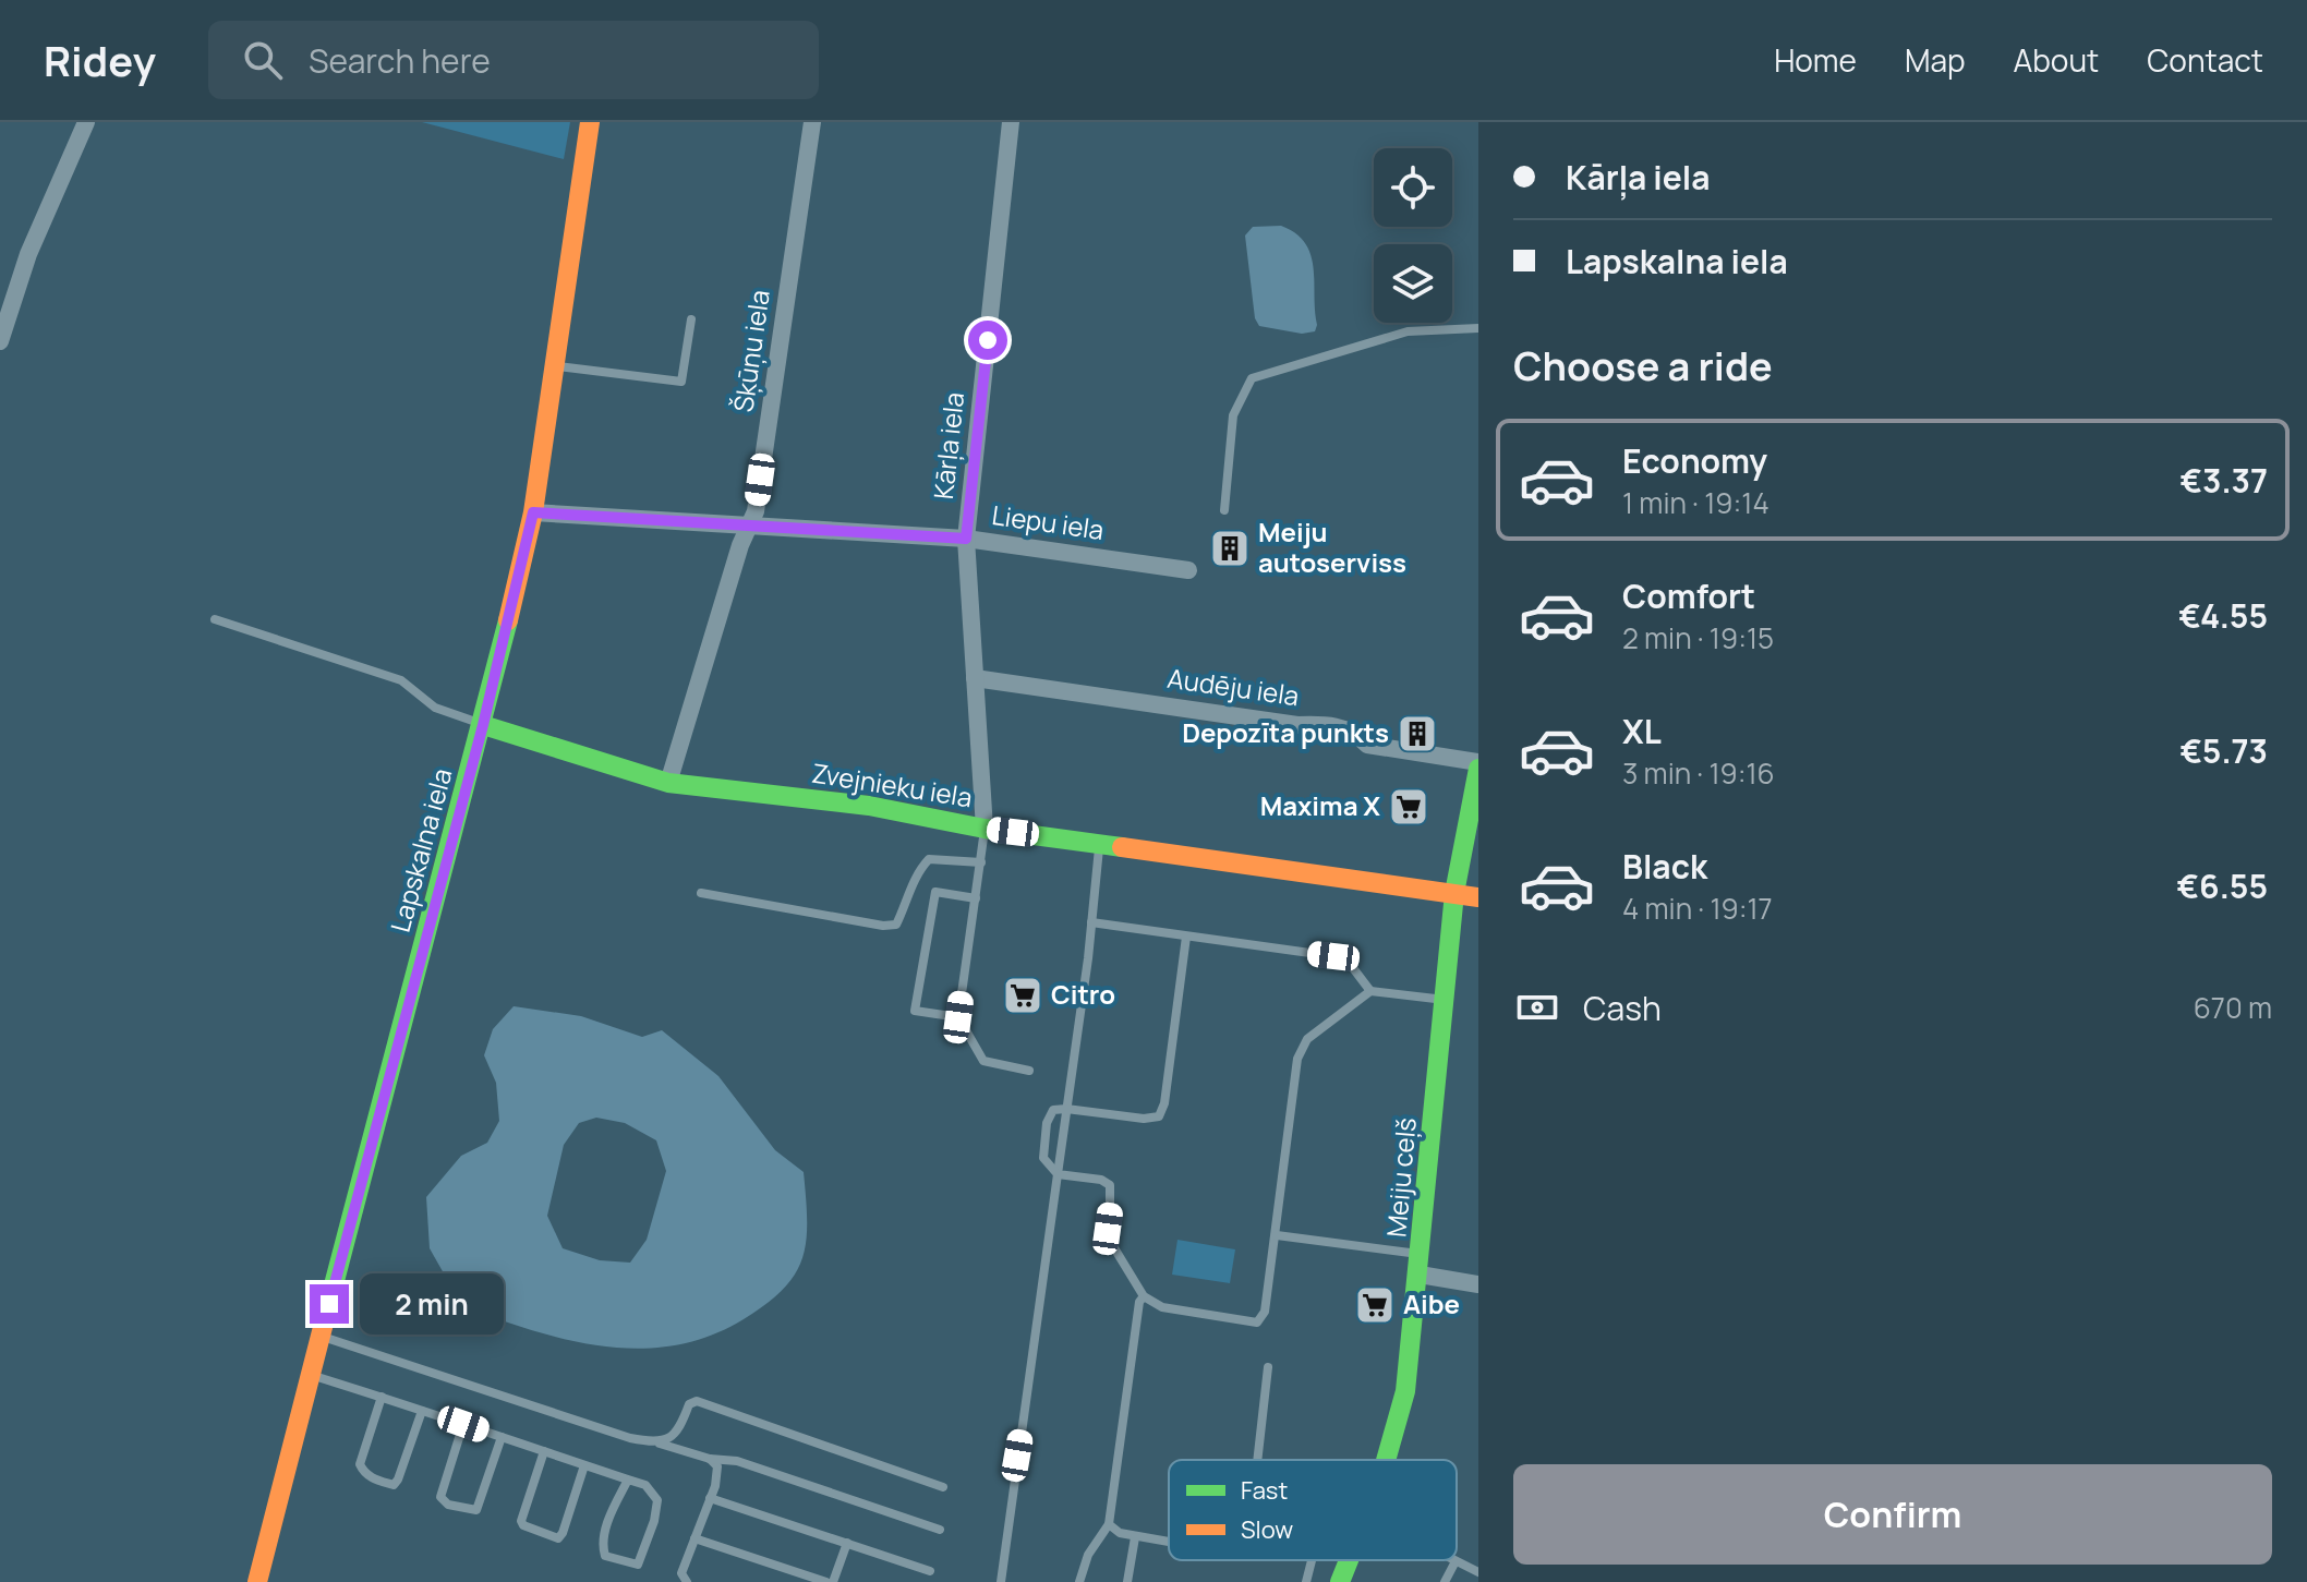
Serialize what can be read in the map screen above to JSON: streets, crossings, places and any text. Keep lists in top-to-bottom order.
{
  "streets": {
    "street": [
      "Šķūņu iela",
      "Kārļa iela",
      "Liepu iela",
      "Audēju iela",
      "Zvejnieku iela",
      "Lapskalna iela",
      "Meiju ceļš"
    ]
  },
  "crossings": [
    ["Šķūņu iela", "Liepu iela"],
    ["Šķūņu iela", "Zvejnieku iela"],
    ["Kārļa iela", "Liepu iela"],
    ["Kārļa iela", "Audēju iela"],
    ["Kārļa iela", "Zvejnieku iela"],
    ["Liepu iela", "Lapskalna iela"],
    ["Zvejnieku iela", "Lapskalna iela"],
    ["Zvejnieku iela", "Meiju ceļš"]
  ],
  "places": {
    "building": ["Meiju autoserviss", "Depozīta punkts"],
    "supermarket": ["Maxima X", "Citro", "Aibe"]
  },
  "legend": ["Fast", "Slow"],
  "page": {
    "header": "Ridey",
    "search": "Search here",
    "nav": [
      "Home",
      "Map",
      "About",
      "Contact"
    ],
    "banner": ["Kārļa iela", "Lapskalna iela"],
    "heading": "Choose a ride",
    "list": [
      {
        "name": "Economy",
        "note": "1 min · 19:14",
        "value": "€3.37"
      },
      {
        "name": "Comfort",
        "note": "2 min · 19:15",
        "value": "€4.55"
      },
      {
        "name": "XL",
        "note": "3 min · 19:16",
        "value": "€5.73"
      },
      {
        "name": "Black",
        "note": "4 min · 19:17",
        "value": "€6.55"
      }
    ],
    "pay": ["Cash", "670 m"],
    "bubble": "2 min",
    "buttons": "Confirm"
  }
}
